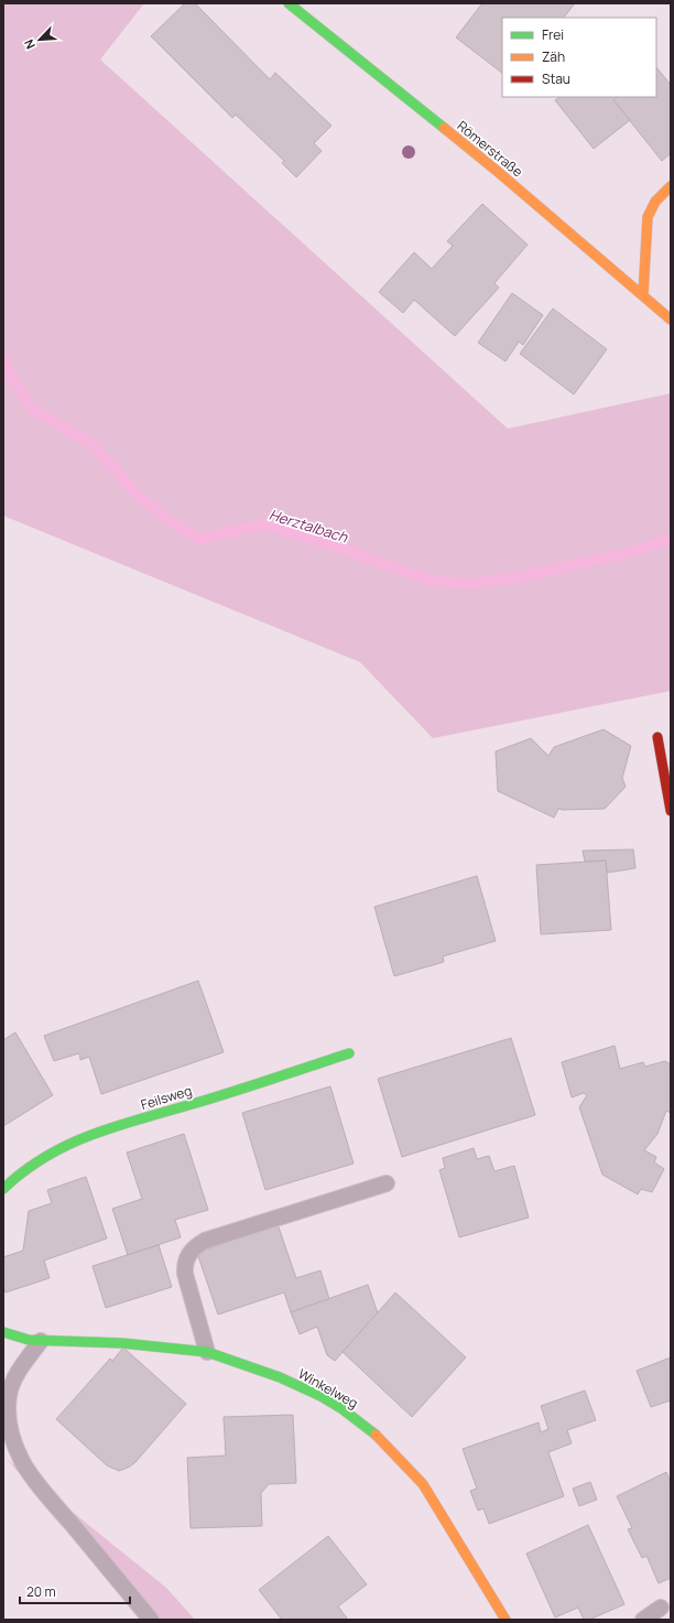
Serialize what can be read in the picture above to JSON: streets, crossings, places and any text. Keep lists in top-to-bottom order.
{
  "streets": {
    "street": ["Römerstraße", "Feilsweg", "Winkelweg"]
  },
  "water": ["Herztalbach"],
  "legend": ["Frei", "Zäh", "Stau"],
  "scale_bar": "20 m",
  "north": "bottom left"
}
